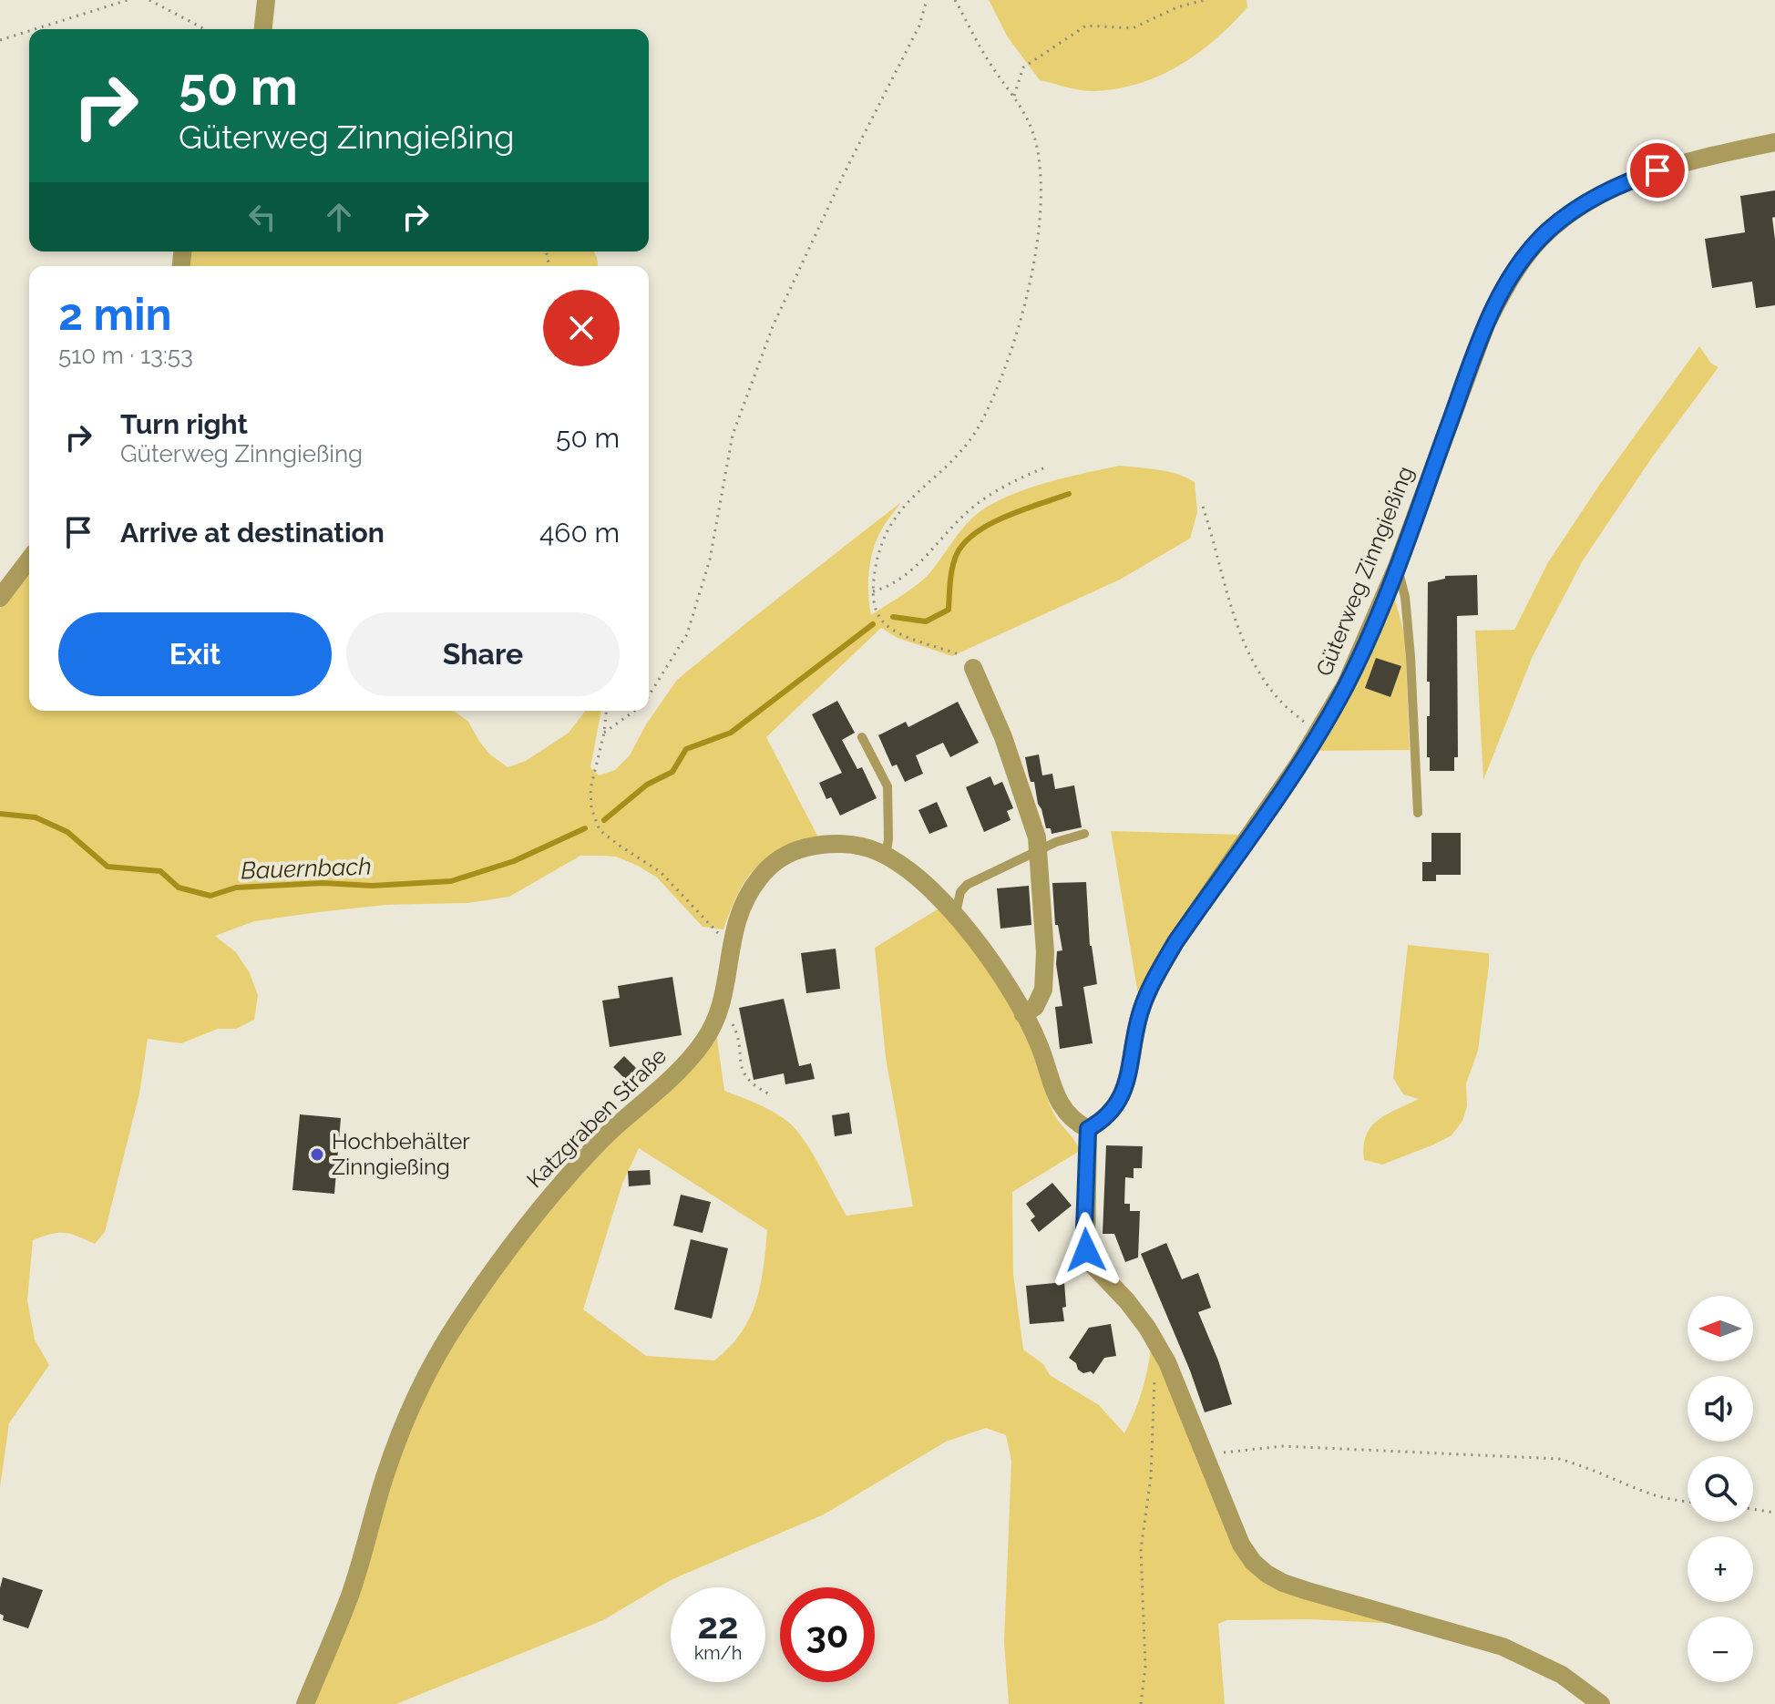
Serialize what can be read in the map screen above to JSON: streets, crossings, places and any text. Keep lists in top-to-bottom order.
{
  "streets": {
    "street": ["Güterweg Zinngießing", "Katzgraben Straße"]
  },
  "crossings": [
    ["Güterweg Zinngießing", "Katzgraben Straße"]
  ],
  "water": ["Bauernbach"],
  "places": ["Hochbehälter Zinngießing"],
  "north": "left",
  "page": {
    "turn": ["50 m", "Güterweg Zinngießing"],
    "heading": ["2 min", "510 m · 13:53"],
    "list": [
      {
        "name": "Turn right",
        "note": "Güterweg Zinngießing",
        "value": "50 m"
      },
      {
        "name": "Arrive at destination",
        "value": "460 m"
      }
    ],
    "buttons": ["Exit", "Share"],
    "map_buttons": ["+", "−"],
    "speed": "22 km/h",
    "limit": "30"
  }
}
